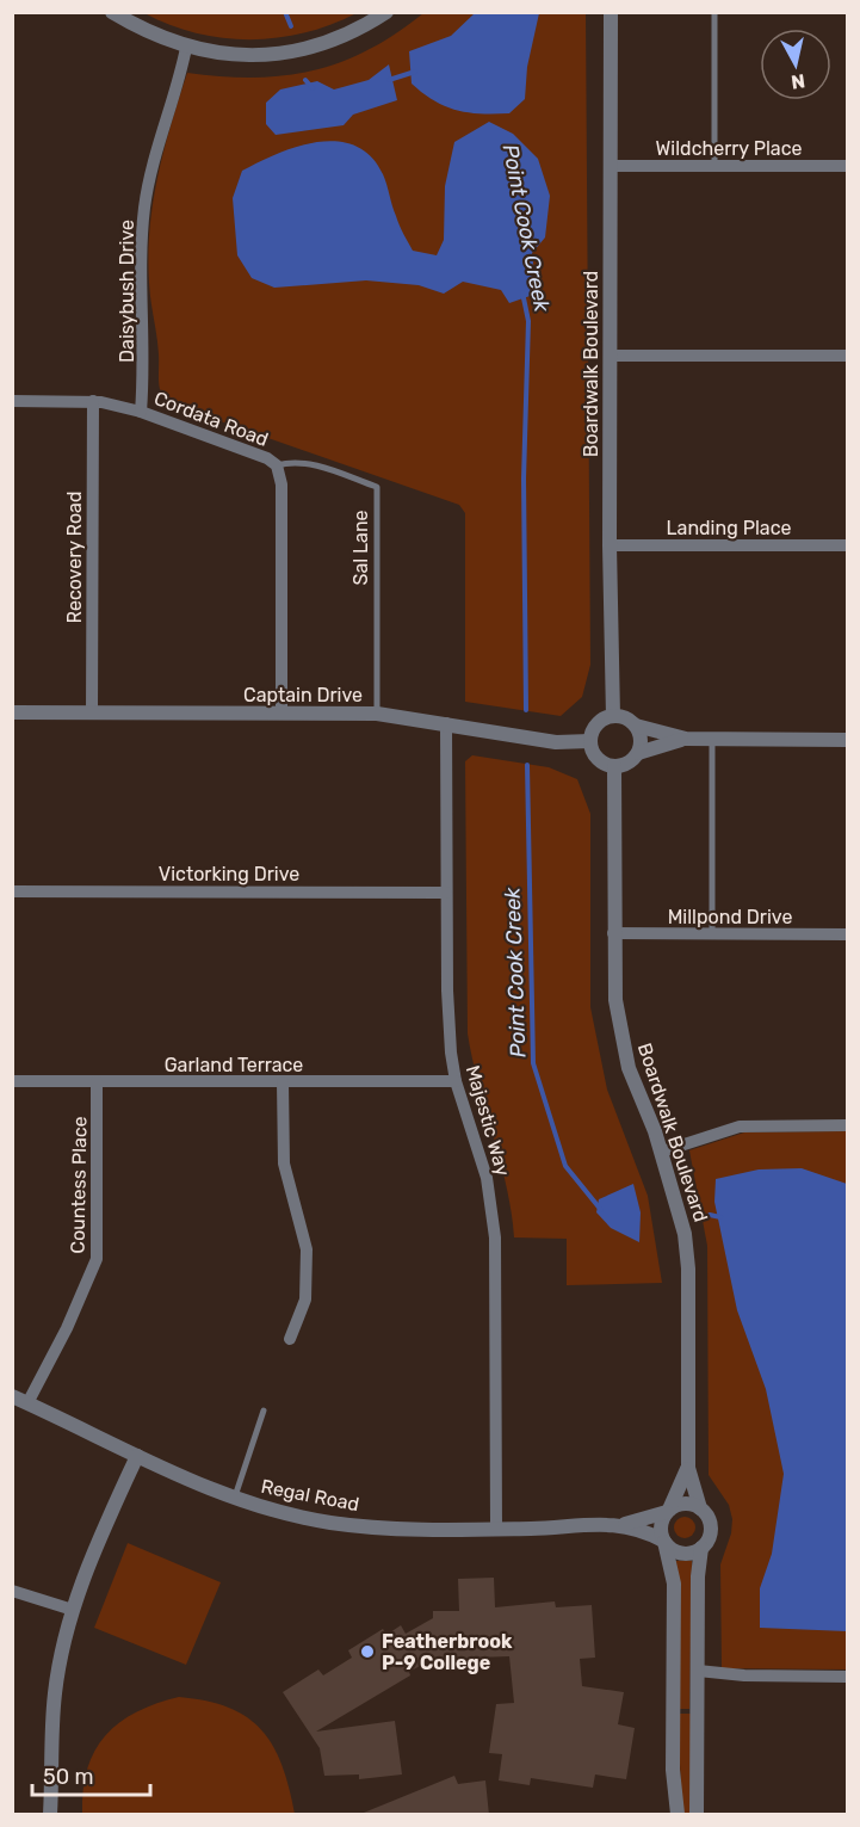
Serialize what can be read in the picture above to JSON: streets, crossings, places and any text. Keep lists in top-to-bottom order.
{
  "streets": {
    "street": [
      "Wildcherry Place",
      "Daisybush Drive",
      "Boardwalk Boulevard",
      "Cordata Road",
      "Landing Place",
      "Recovery Road",
      "Captain Drive",
      "Victorking Drive",
      "Millpond Drive",
      "Garland Terrace",
      "Majestic Way",
      "Countess Place",
      "Regal Road"
    ],
    "lane": ["Sal Lane"]
  },
  "crossings": [
    ["Wildcherry Place", "Boardwalk Boulevard"],
    ["Daisybush Drive", "Cordata Road"],
    ["Boardwalk Boulevard", "Landing Place"],
    ["Boardwalk Boulevard", "Captain Drive"],
    ["Boardwalk Boulevard", "Millpond Drive"],
    ["Boardwalk Boulevard", "Regal Road"],
    ["Cordata Road", "Sal Lane"],
    ["Cordata Road", "Recovery Road"],
    ["Cordata Road", "Captain Drive"],
    ["Sal Lane", "Captain Drive"],
    ["Recovery Road", "Captain Drive"],
    ["Captain Drive", "Majestic Way"],
    ["Victorking Drive", "Majestic Way"],
    ["Garland Terrace", "Majestic Way"],
    ["Garland Terrace", "Countess Place"],
    ["Majestic Way", "Regal Road"],
    ["Countess Place", "Regal Road"]
  ],
  "water": ["Point Cook Creek"],
  "places": ["Featherbrook P-9 College"],
  "scale_bar": "50 m",
  "north": "bottom"
}
